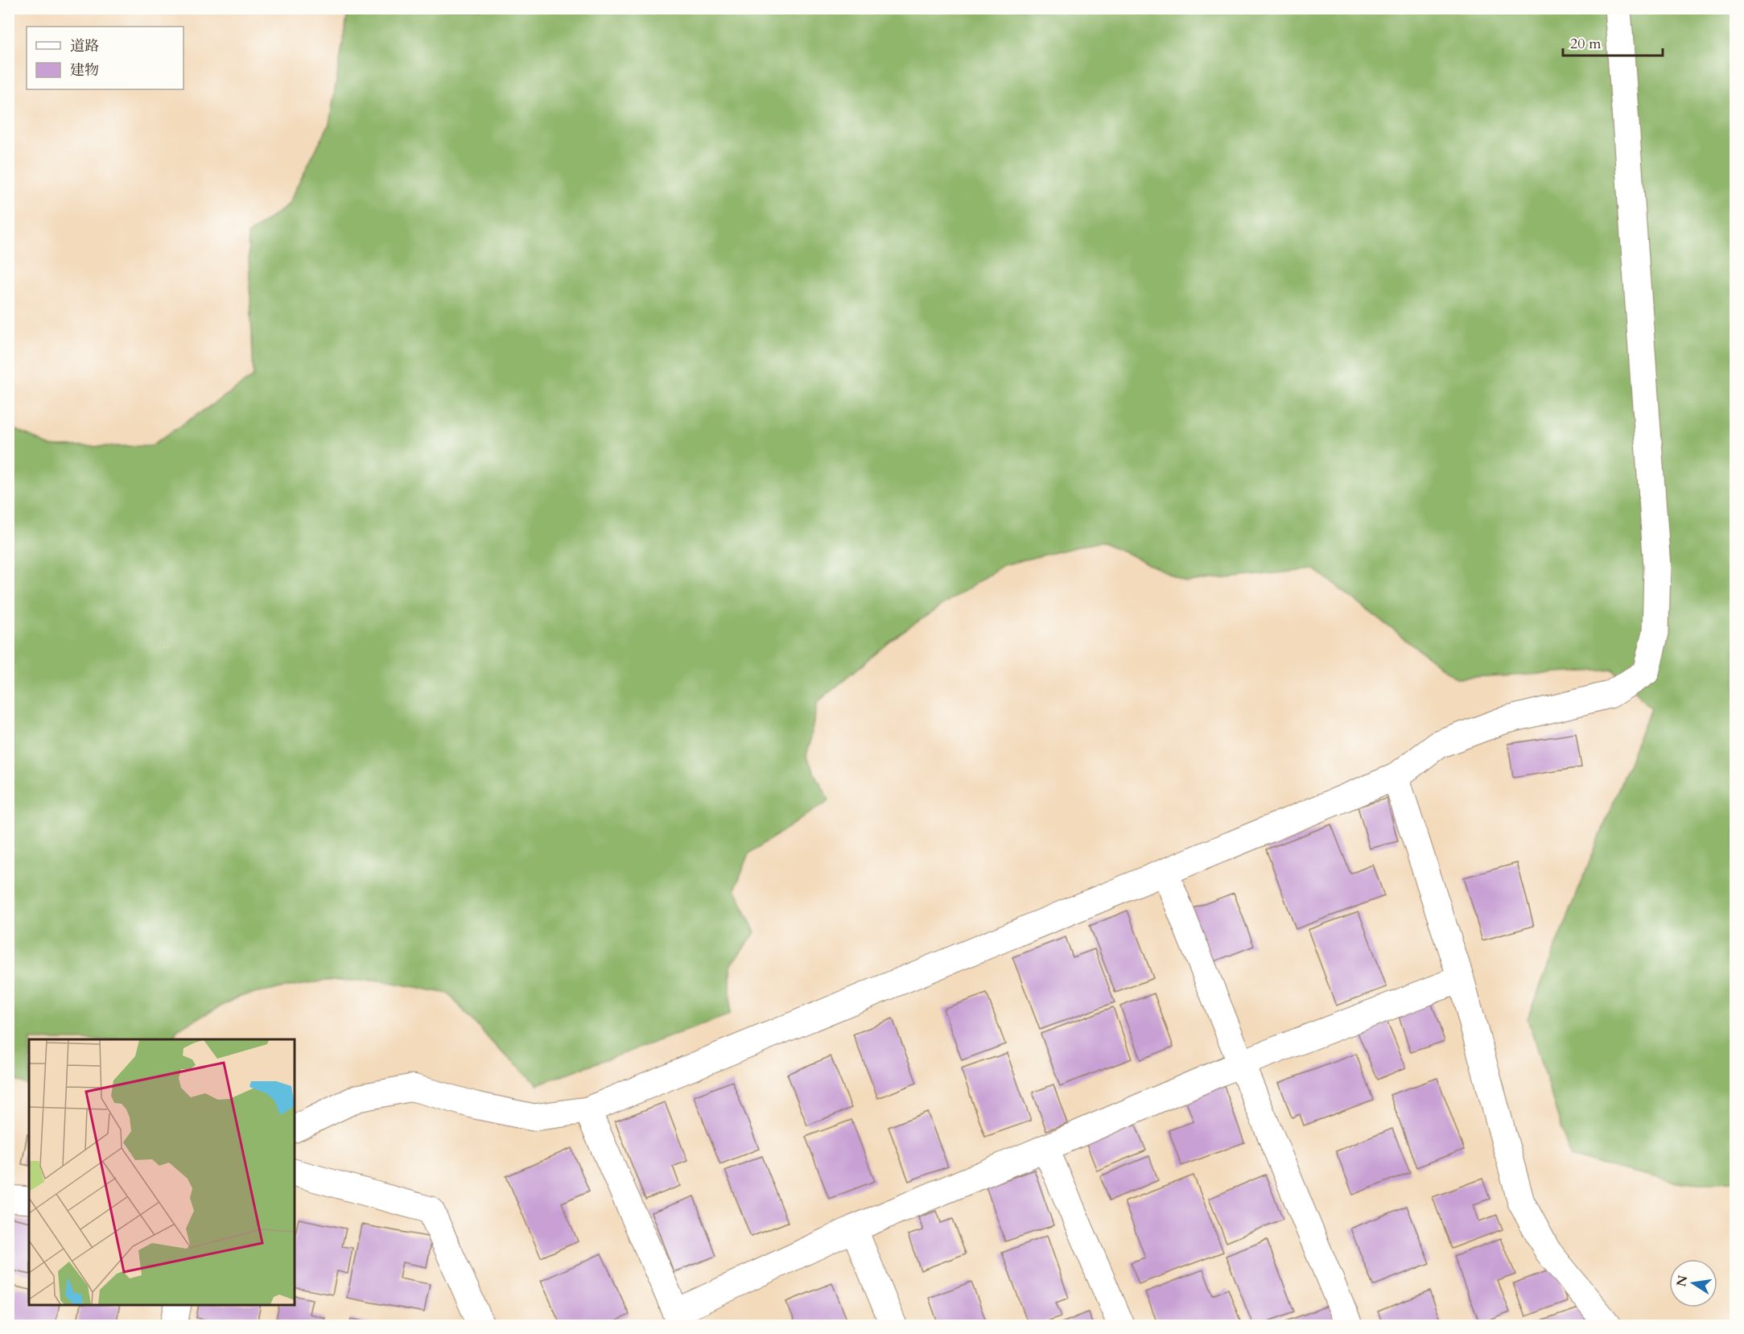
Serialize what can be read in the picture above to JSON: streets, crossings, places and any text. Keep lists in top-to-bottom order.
{
  "legend": ["道路", "建物"],
  "scale_bar": "20 m",
  "north": "left"
}
